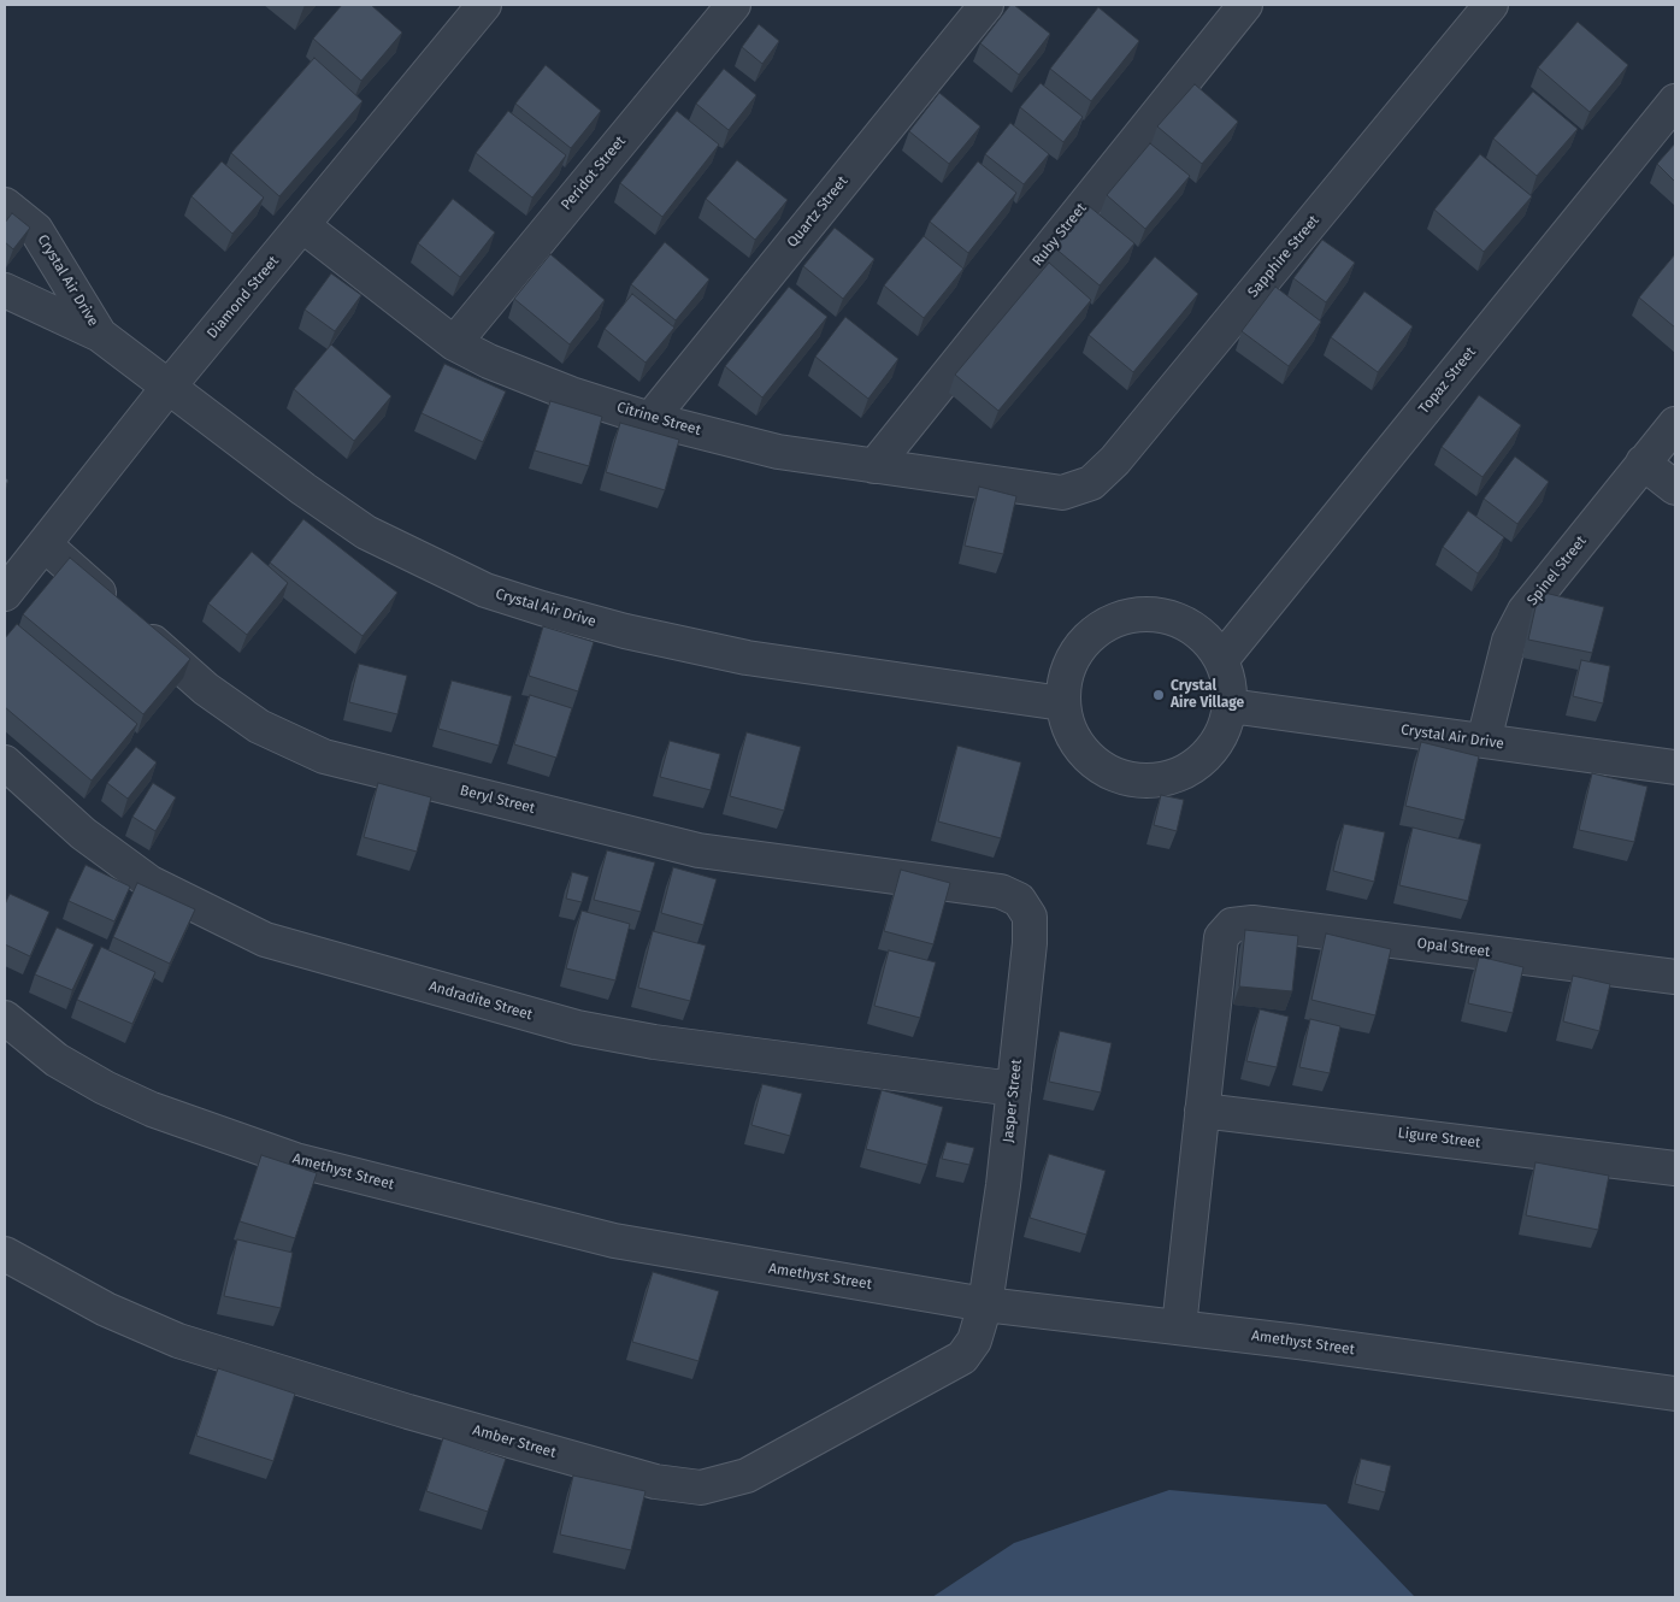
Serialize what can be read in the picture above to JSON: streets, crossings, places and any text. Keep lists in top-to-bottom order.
{
  "streets": {
    "street": [
      "Peridot Street",
      "Quartz Street",
      "Ruby Street",
      "Sapphire Street",
      "Crystal Air Drive",
      "Diamond Street",
      "Topaz Street",
      "Citrine Street",
      "Spinel Street",
      "Beryl Street",
      "Opal Street",
      "Andradite Street",
      "Jasper Street",
      "Ligure Street",
      "Amethyst Street",
      "Amber Street"
    ]
  },
  "crossings": [
    ["Peridot Street", "Citrine Street"],
    ["Quartz Street", "Citrine Street"],
    ["Ruby Street", "Citrine Street"],
    ["Sapphire Street", "Citrine Street"],
    ["Crystal Air Drive", "Diamond Street"],
    ["Crystal Air Drive", "Topaz Street"],
    ["Crystal Air Drive", "Spinel Street"],
    ["Diamond Street", "Citrine Street"],
    ["Diamond Street", "Beryl Street"],
    ["Beryl Street", "Jasper Street"],
    ["Opal Street", "Ligure Street"],
    ["Andradite Street", "Jasper Street"],
    ["Jasper Street", "Amethyst Street"],
    ["Jasper Street", "Amber Street"],
    ["Amethyst Street", "Amber Street"]
  ],
  "places": ["Crystal Aire Village"]
}
